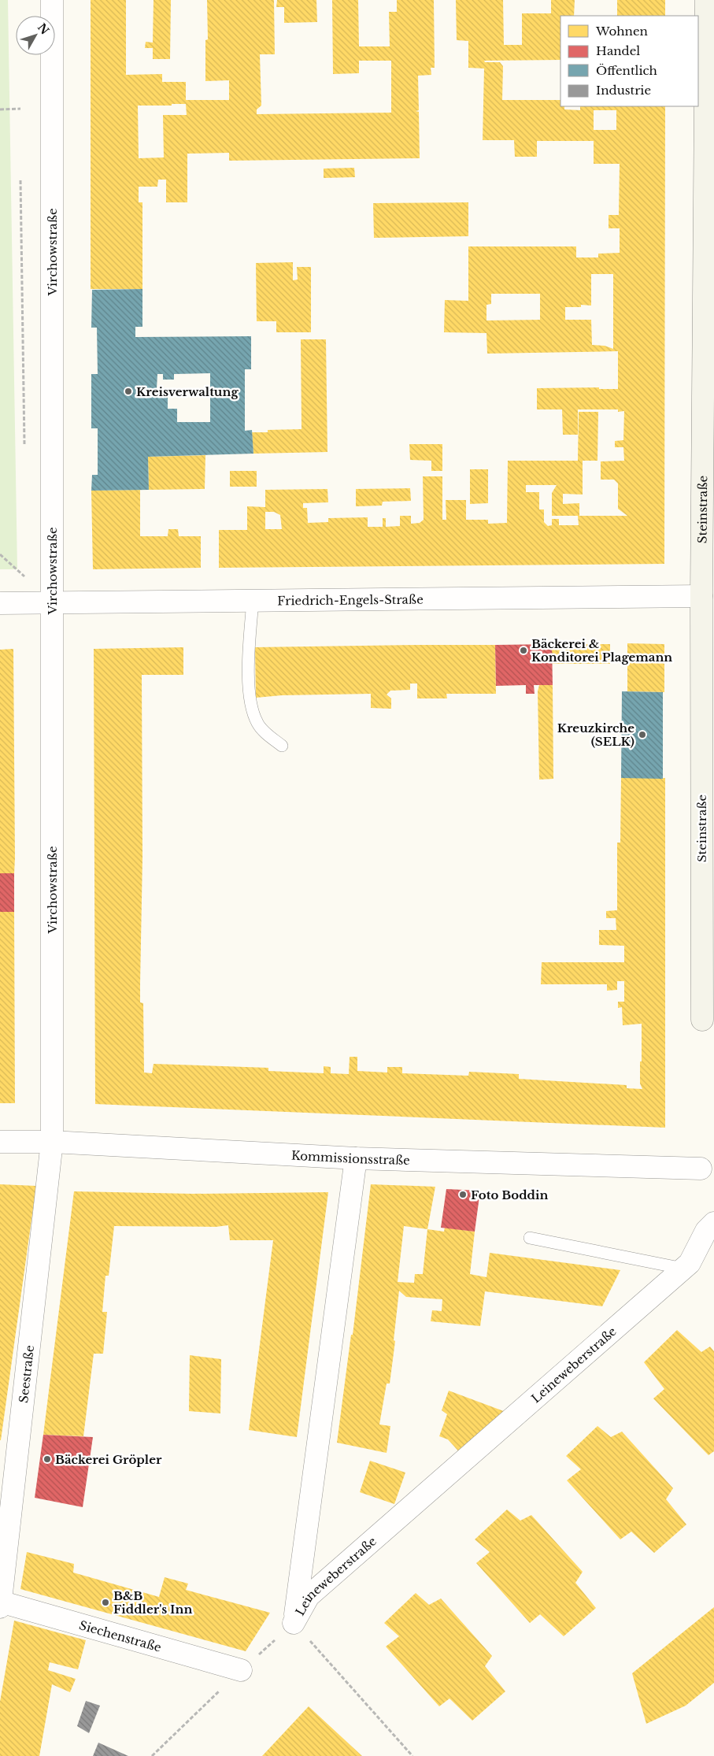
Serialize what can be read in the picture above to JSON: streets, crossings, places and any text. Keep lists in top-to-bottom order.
{
  "streets": {
    "main road": ["Steinstraße"],
    "street": [
      "Virchowstraße",
      "Friedrich-Engels-Straße",
      "Kommissionsstraße",
      "Leineweberstraße",
      "Seestraße",
      "Siechenstraße"
    ]
  },
  "crossings": [
    ["Virchowstraße", "Friedrich-Engels-Straße"],
    ["Virchowstraße", "Kommissionsstraße"],
    ["Virchowstraße", "Seestraße"],
    ["Steinstraße", "Friedrich-Engels-Straße"],
    ["Kommissionsstraße", "Leineweberstraße"],
    ["Kommissionsstraße", "Seestraße"],
    ["Seestraße", "Siechenstraße"]
  ],
  "places": [
    "Kreisverwaltung",
    "Bäckerei & Konditorei Plagemann",
    "Kreuzkirche (SELK)",
    "Foto Boddin",
    "Bäckerei Gröpler",
    "B&B Fiddler's Inn"
  ],
  "legend": [
    "Wohnen",
    "Handel",
    "Öffentlich",
    "Industrie"
  ],
  "north": "top right"
}
